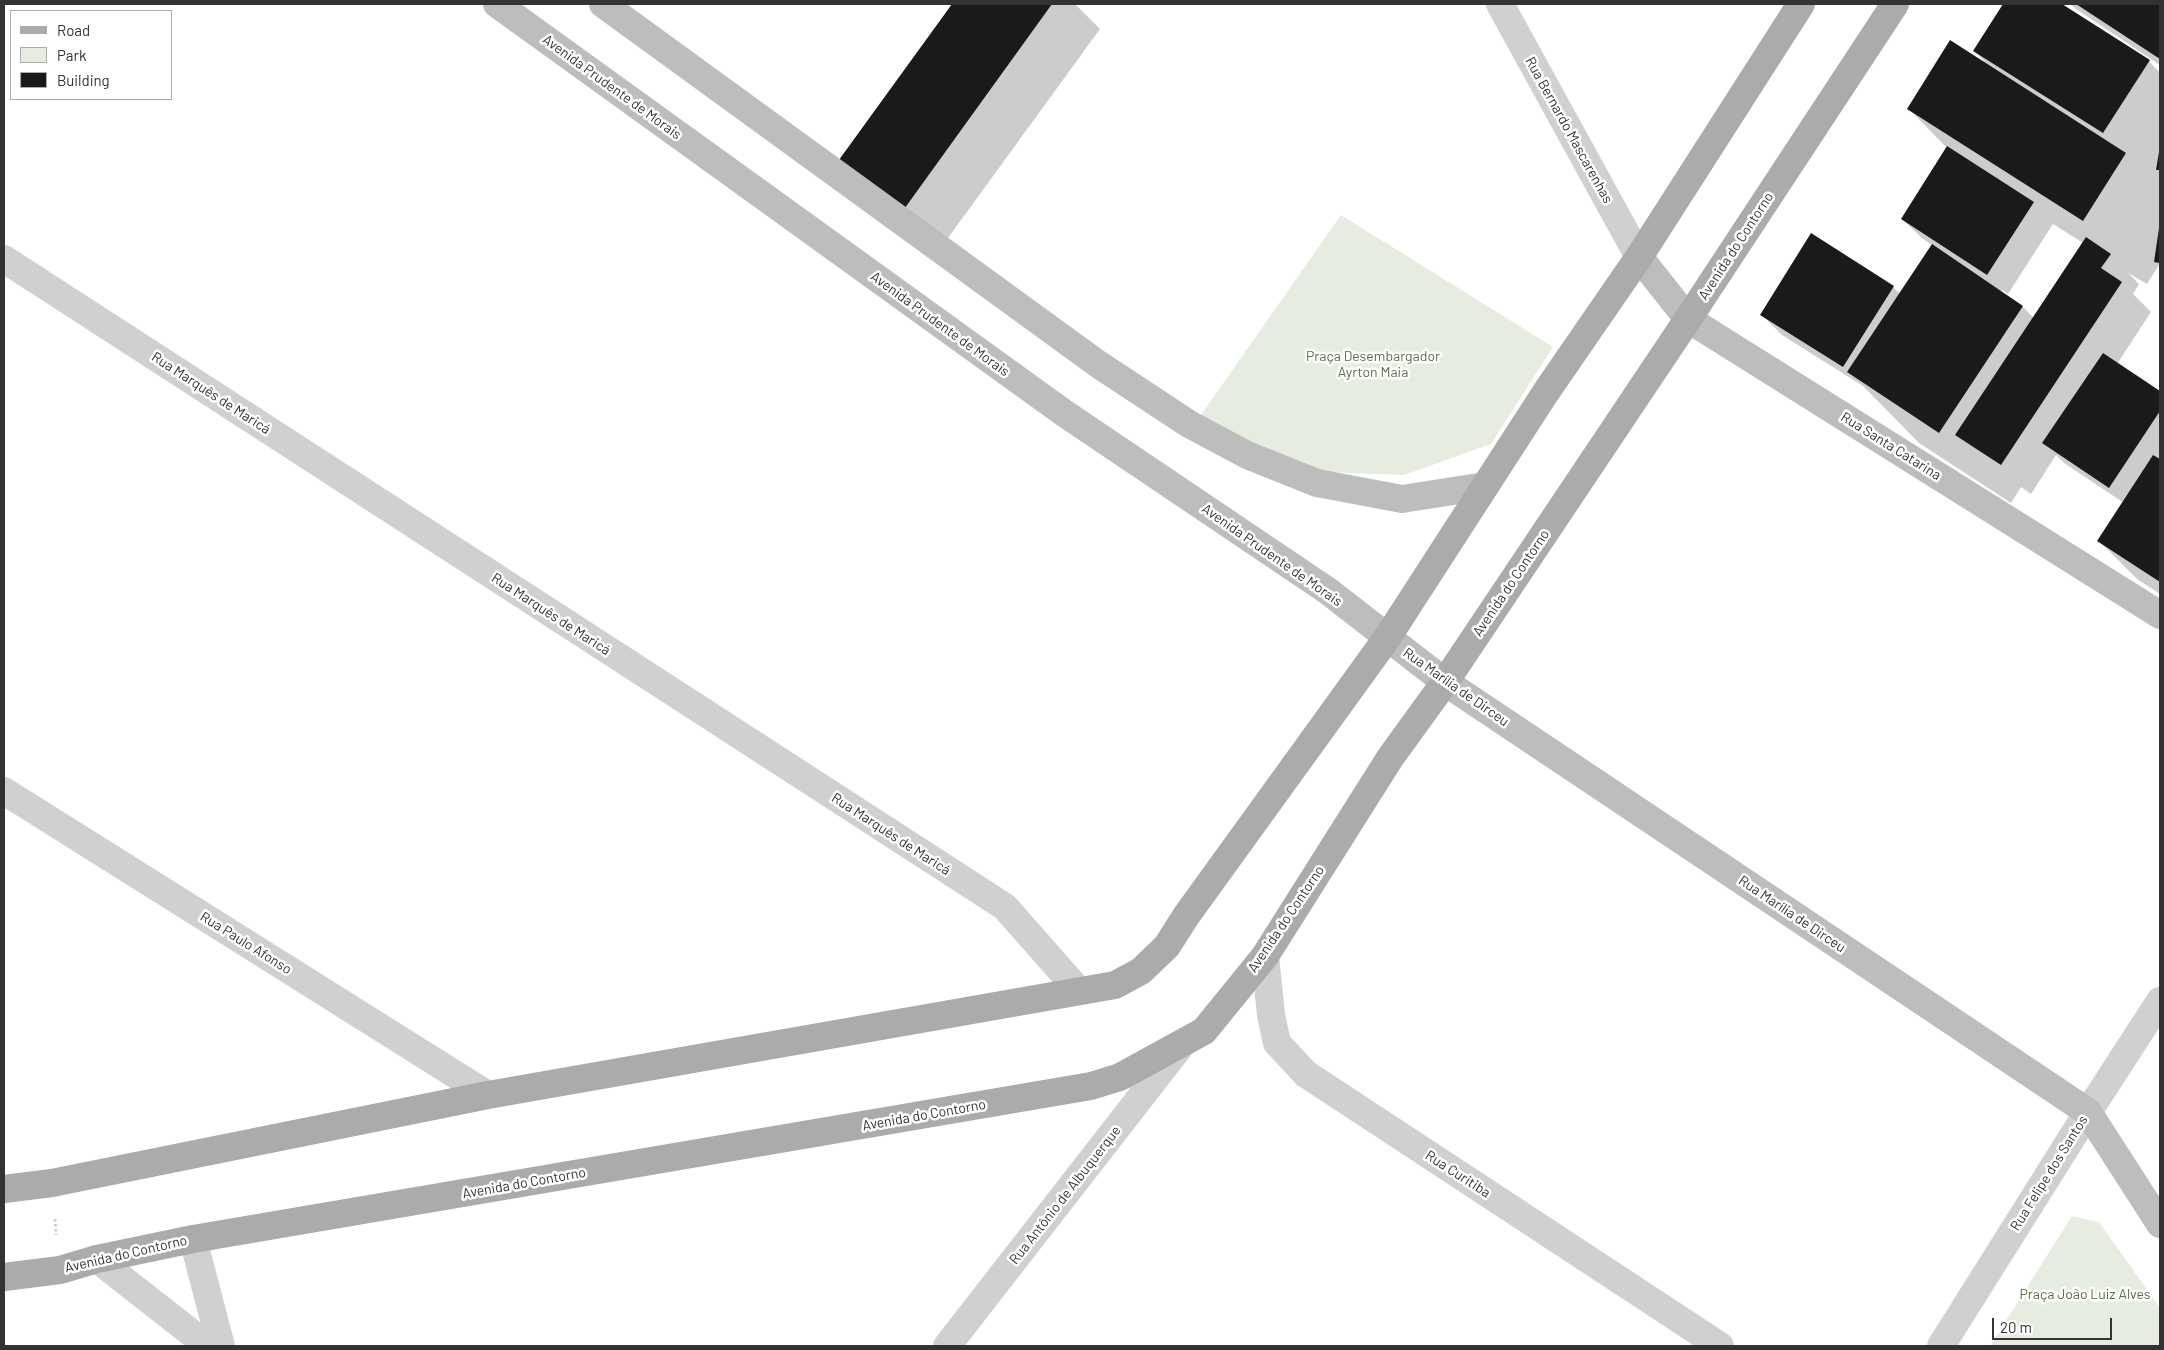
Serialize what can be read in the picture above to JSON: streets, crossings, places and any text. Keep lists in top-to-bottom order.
{
  "streets": {
    "main road": ["Avenida do Contorno"],
    "street": [
      "Avenida Prudente de Morais",
      "Rua Bernardo Mascarenhas",
      "Rua Marquês de Maricá",
      "Rua Santa Catarina",
      "Rua Marília de Dirceu",
      "Rua Paulo Afonso",
      "Rua Felipe dos Santos",
      "Rua Curitiba",
      "Rua Antônio de Albuquerque"
    ]
  },
  "crossings": [
    ["Avenida Prudente de Morais", "Rua Marília de Dirceu"],
    ["Rua Bernardo Mascarenhas", "Rua Santa Catarina"],
    ["Avenida do Contorno", "Rua Santa Catarina"],
    ["Avenida do Contorno", "Rua Marília de Dirceu"],
    ["Avenida do Contorno", "Rua Curitiba"],
    ["Avenida do Contorno", "Rua Antônio de Albuquerque"],
    ["Rua Marília de Dirceu", "Rua Felipe dos Santos"]
  ],
  "parks": ["Praça Desembargador Ayrton Maia", "Praça João Luiz Alves"],
  "legend": ["Road", "Park", "Building"],
  "scale_bar": "20 m"
}
